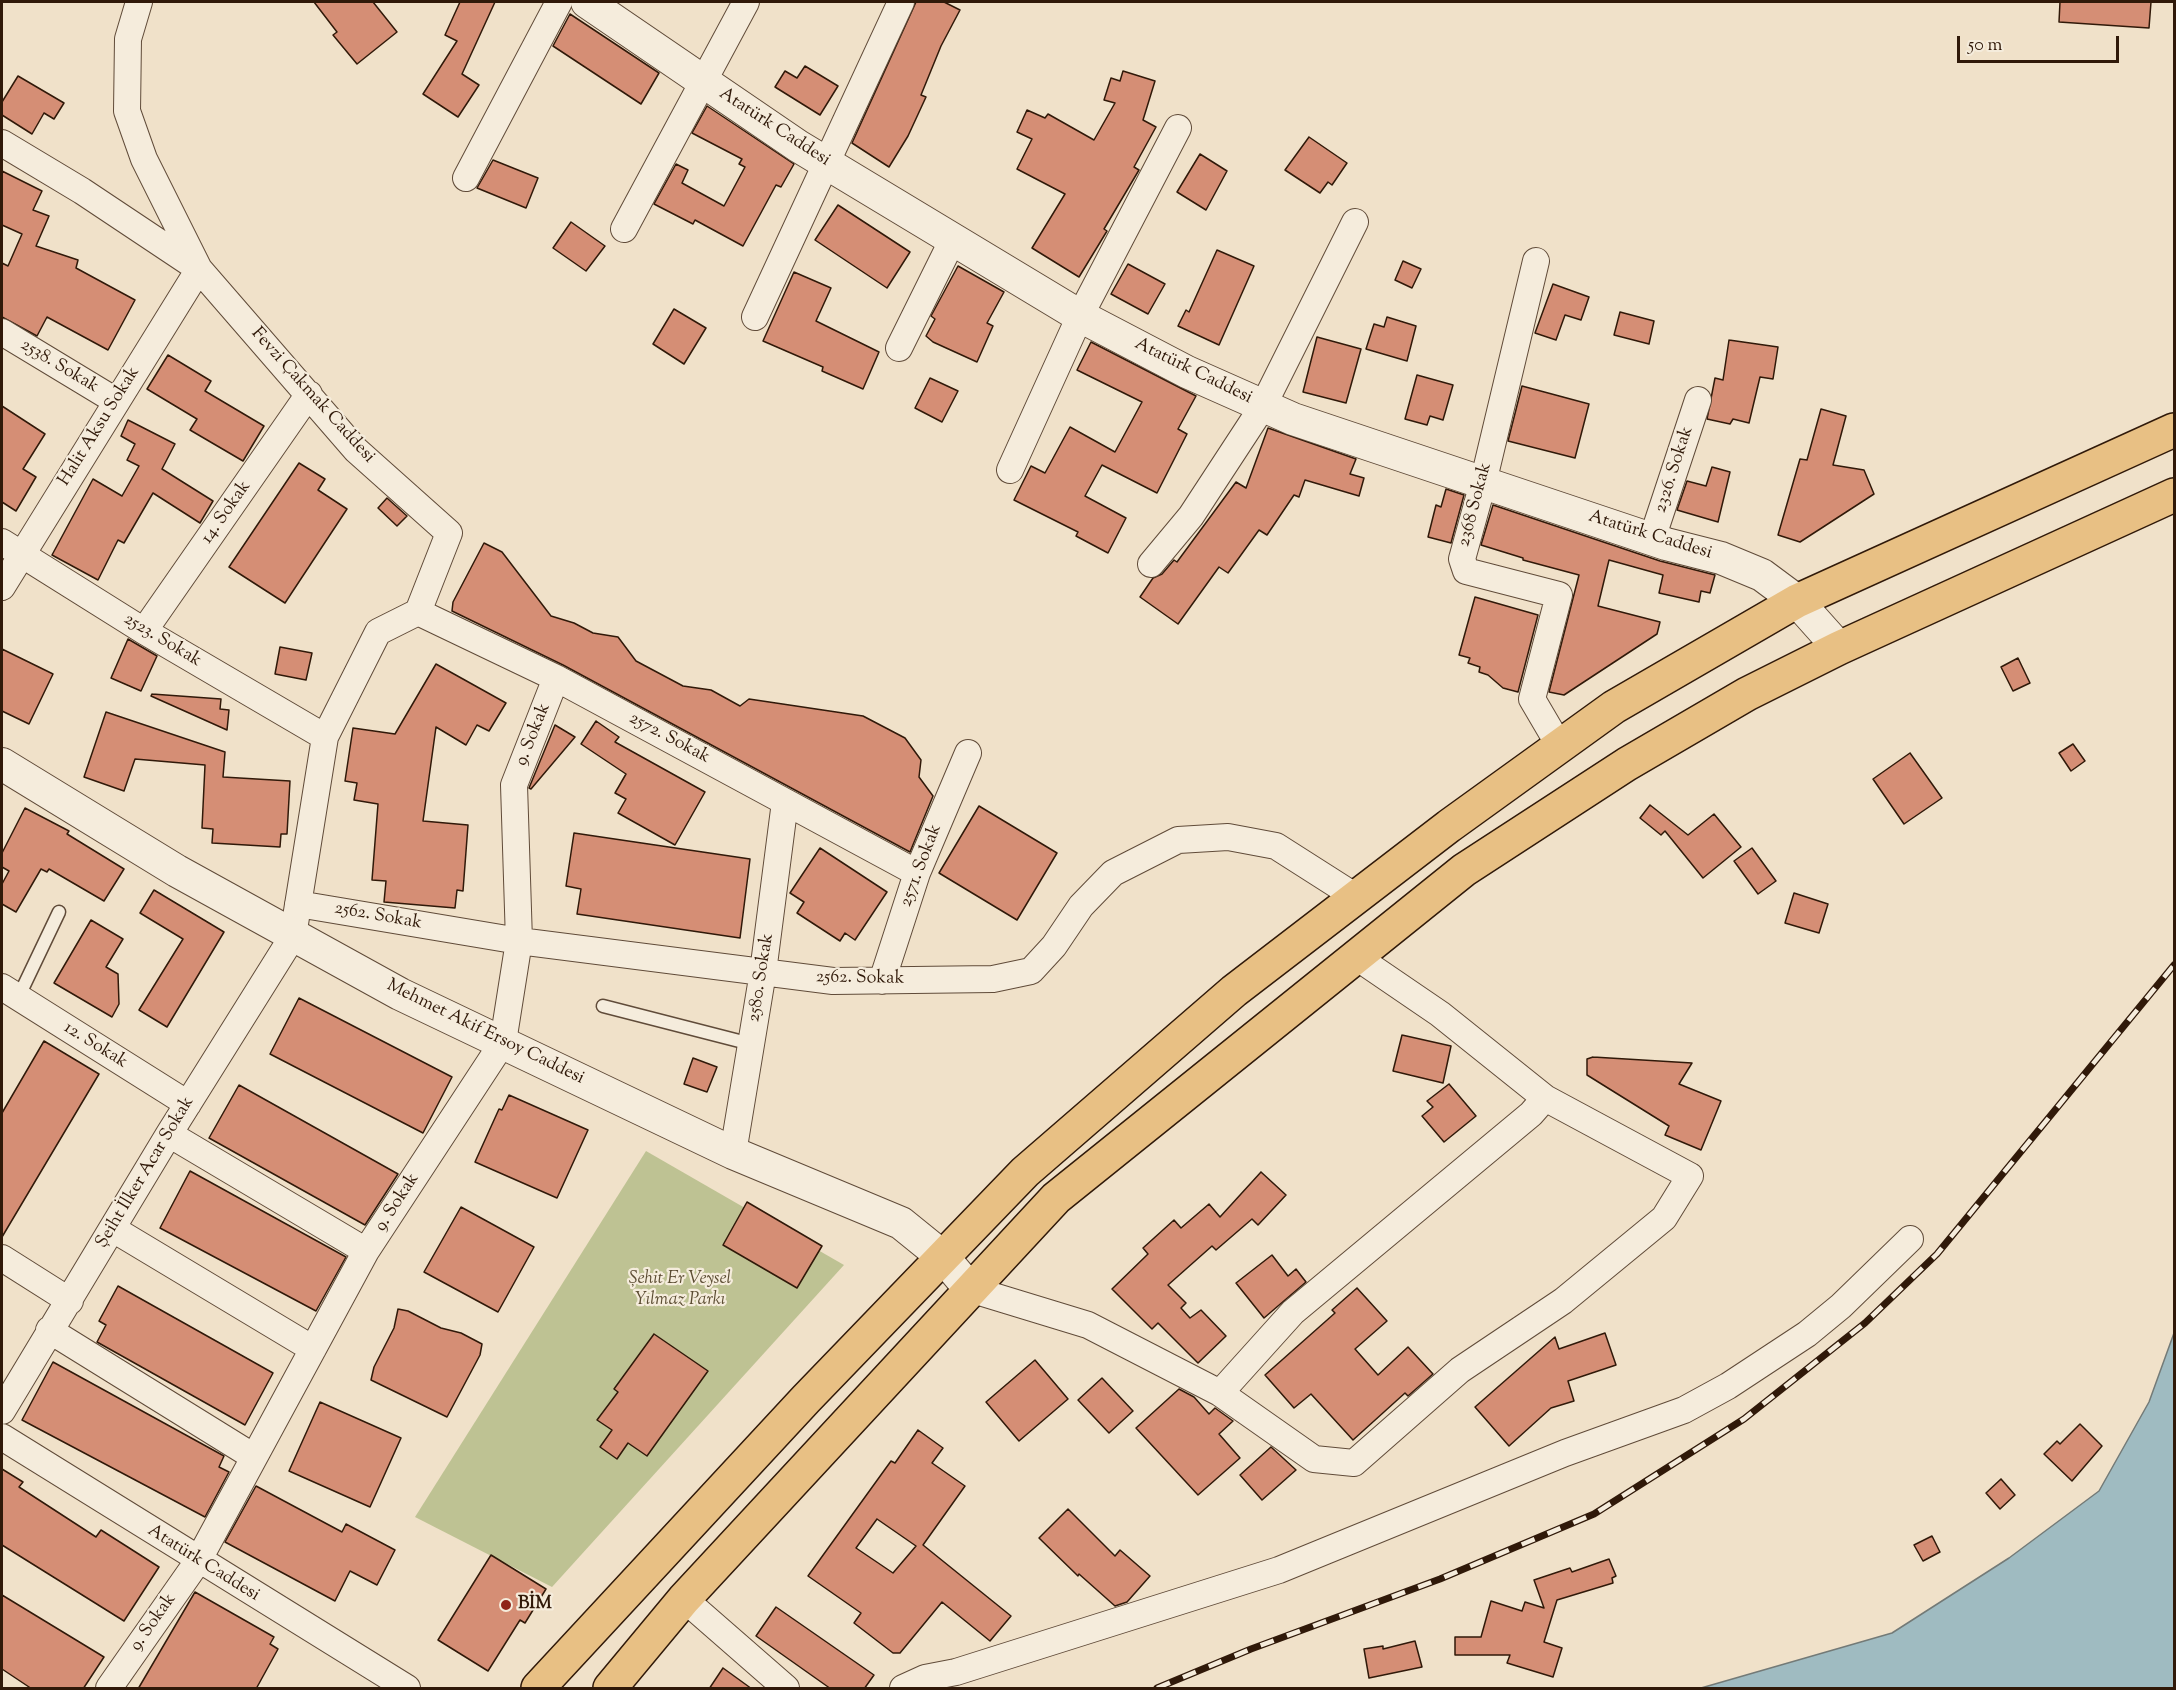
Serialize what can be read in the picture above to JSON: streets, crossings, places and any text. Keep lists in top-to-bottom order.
{
  "streets": {
    "street": [
      "Atatürk Caddesi",
      "2538. Sokak",
      "Fevzi Çakmak Caddesi",
      "Halit Aksu Sokak",
      "2326. Sokak",
      "2368 Sokak",
      "14. Sokak",
      "2523. Sokak",
      "9. Sokak",
      "2572. Sokak",
      "2571. Sokak",
      "2562. Sokak",
      "2580. Sokak",
      "Mehmet Akif Ersoy Caddesi",
      "12. Sokak",
      "Şeiht İlker Acar Sokak"
    ]
  },
  "crossings": [
    ["Atatürk Caddesi", "2326. Sokak"],
    ["Atatürk Caddesi", "2368 Sokak"],
    ["Atatürk Caddesi", "9. Sokak"],
    ["2538. Sokak", "Halit Aksu Sokak"],
    ["Fevzi Çakmak Caddesi", "Halit Aksu Sokak"],
    ["Fevzi Çakmak Caddesi", "14. Sokak"],
    ["Fevzi Çakmak Caddesi", "2572. Sokak"],
    ["Halit Aksu Sokak", "2523. Sokak"],
    ["14. Sokak", "2523. Sokak"],
    ["9. Sokak", "2572. Sokak"],
    ["9. Sokak", "2562. Sokak"],
    ["9. Sokak", "Mehmet Akif Ersoy Caddesi"],
    ["2572. Sokak", "2571. Sokak"],
    ["2572. Sokak", "2580. Sokak"],
    ["2571. Sokak", "2562. Sokak"],
    ["2562. Sokak", "2580. Sokak"],
    ["2580. Sokak", "Mehmet Akif Ersoy Caddesi"],
    ["Mehmet Akif Ersoy Caddesi", "Şeiht İlker Acar Sokak"],
    ["12. Sokak", "Şeiht İlker Acar Sokak"]
  ],
  "parks": ["Şehit Er Veysel Yılmaz Parkı"],
  "places": ["BİM"],
  "scale_bar": "50 m"
}
